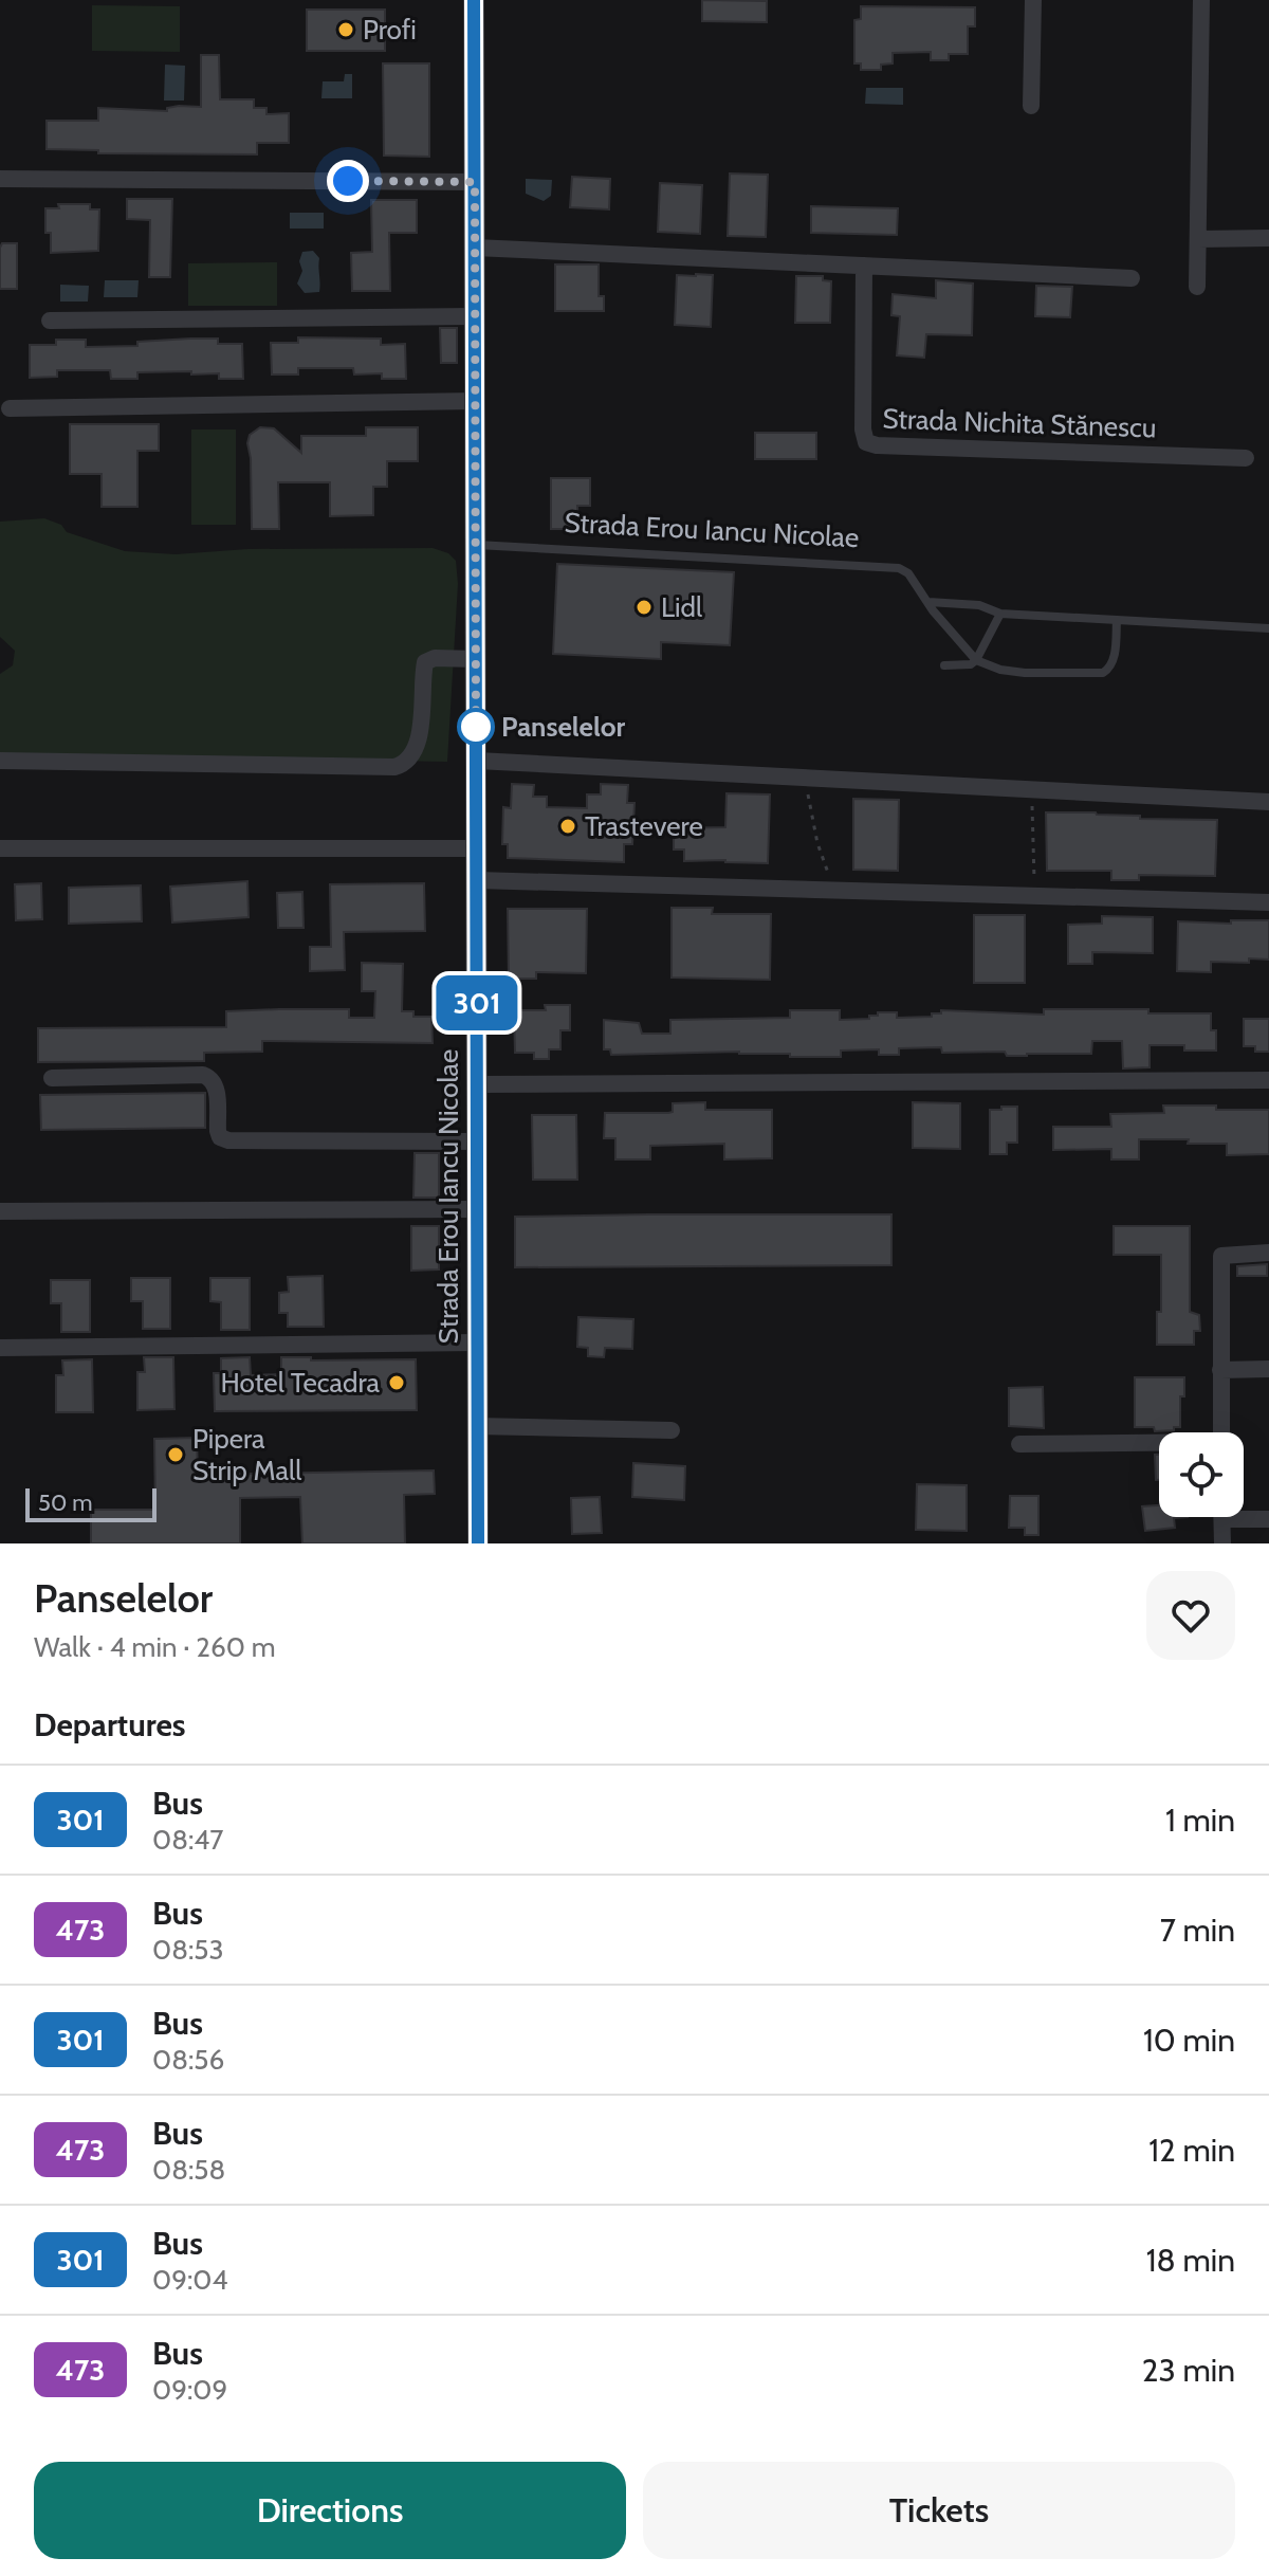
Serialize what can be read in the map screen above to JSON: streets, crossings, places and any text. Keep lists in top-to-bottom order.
{
  "streets": {
    "street": ["Strada Nichita Stănescu", "Strada Erou Iancu Nicolae"]
  },
  "places": [
    "Profi",
    "Lidl",
    "Panselelor",
    "Trastevere",
    "Hotel Tecadra",
    "Pipera Strip Mall"
  ],
  "lines": ["bus line 301"],
  "scale_bar": "50 m",
  "page": {
    "on_map": "301",
    "scale": "50 m",
    "heading": [
      ["Panselelor", "Walk · 4 min · 260 m"],
      "Departures"
    ],
    "list": [
      {
        "mark": "301",
        "name": "Bus",
        "note": "08:47",
        "value": "1 min"
      },
      {
        "mark": "473",
        "name": "Bus",
        "note": "08:53",
        "value": "7 min"
      },
      {
        "mark": "301",
        "name": "Bus",
        "note": "08:56",
        "value": "10 min"
      },
      {
        "mark": "473",
        "name": "Bus",
        "note": "08:58",
        "value": "12 min"
      },
      {
        "mark": "301",
        "name": "Bus",
        "note": "09:04",
        "value": "18 min"
      },
      {
        "mark": "473",
        "name": "Bus",
        "note": "09:09",
        "value": "23 min"
      }
    ],
    "buttons": ["Directions", "Tickets"]
  }
}
